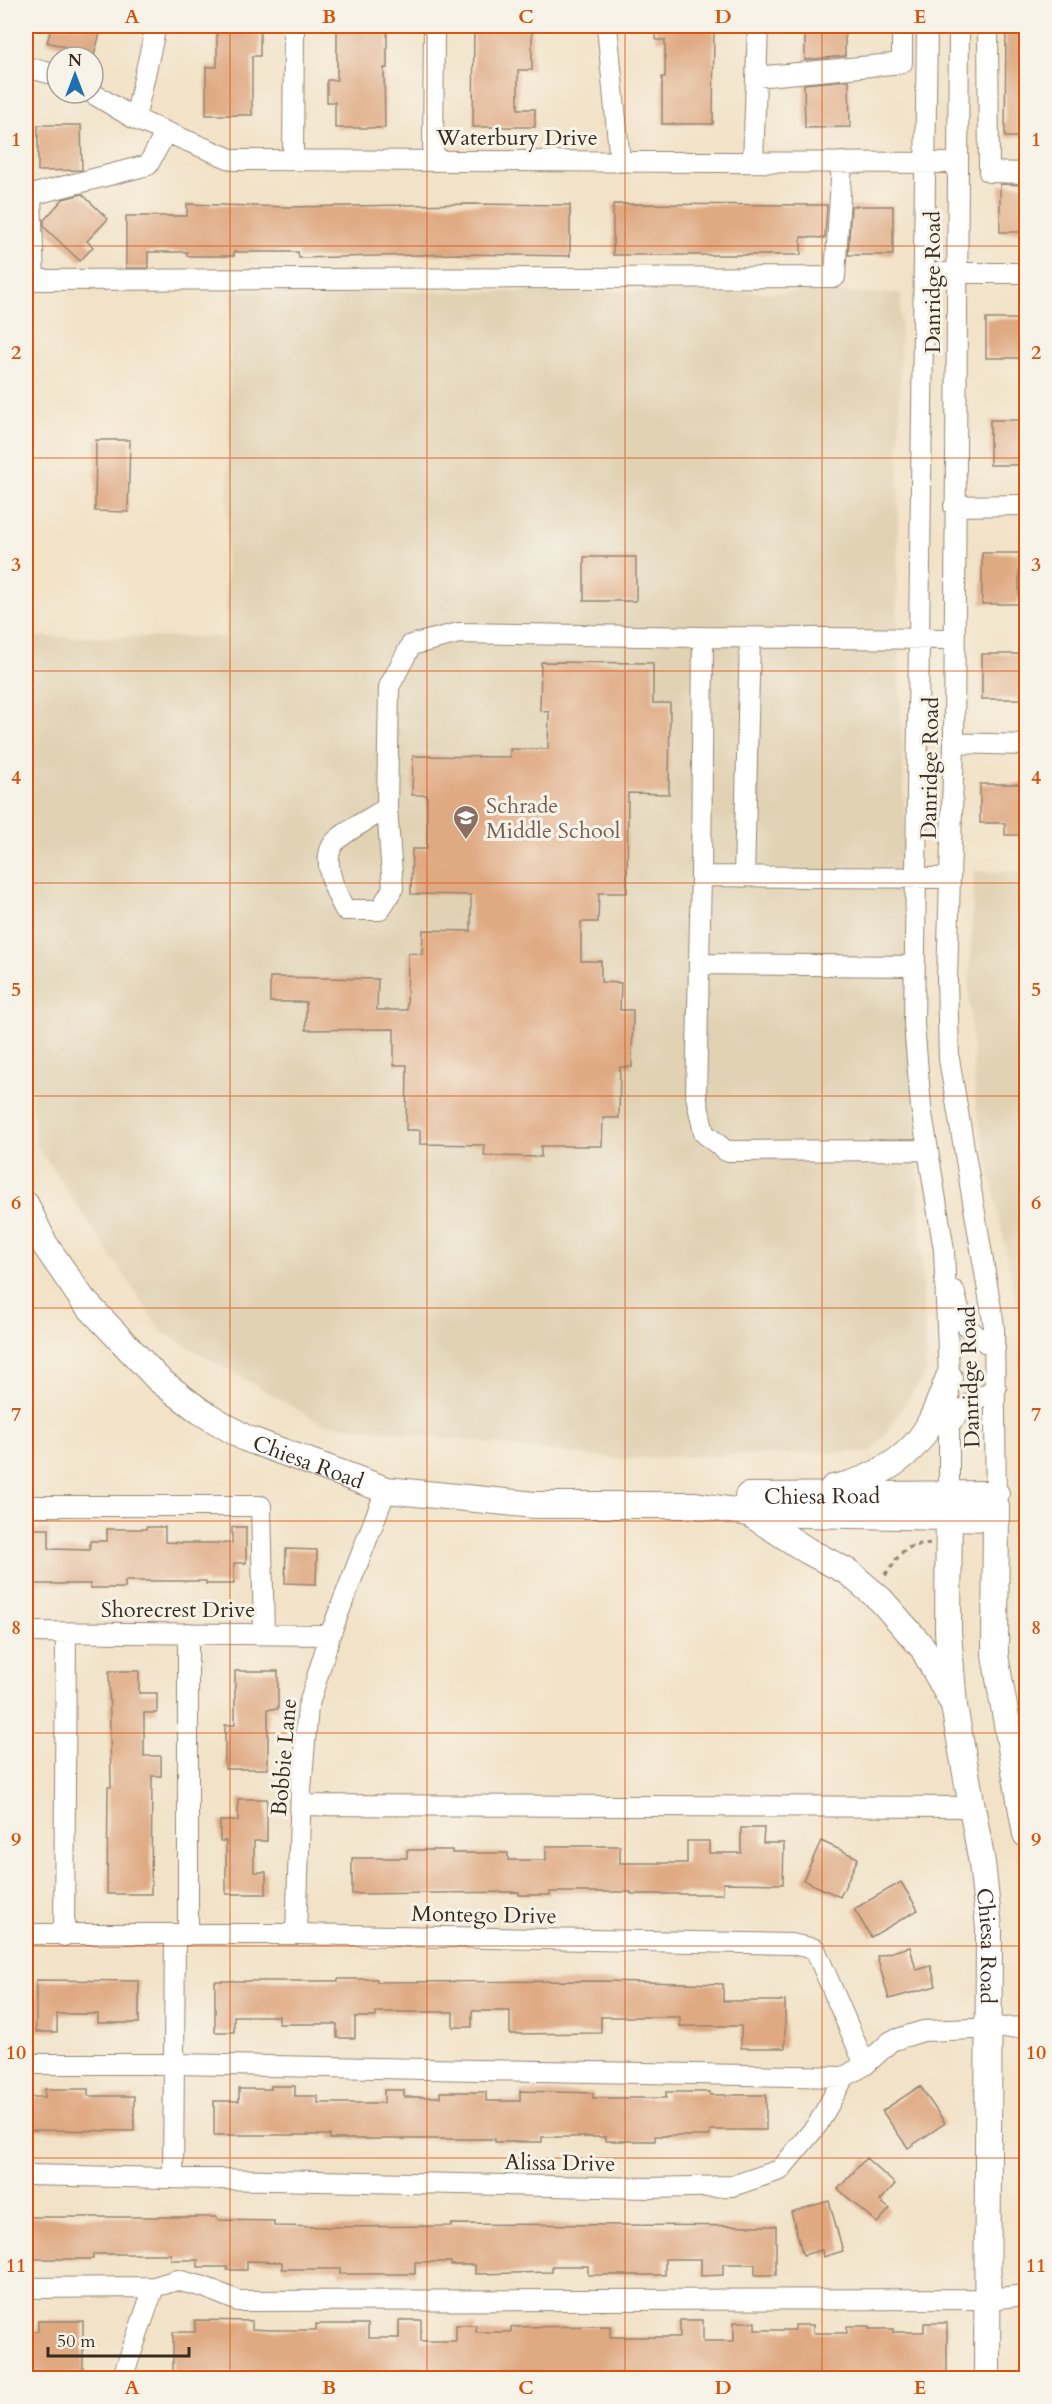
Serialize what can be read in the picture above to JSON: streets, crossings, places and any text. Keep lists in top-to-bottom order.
{
  "streets": {
    "main road": ["Chiesa Road"],
    "street": [
      "Waterbury Drive",
      "Danridge Road",
      "Shorecrest Drive",
      "Bobbie Lane",
      "Montego Drive",
      "Alissa Drive"
    ]
  },
  "crossings": [
    ["Waterbury Drive", "Danridge Road"],
    ["Danridge Road", "Chiesa Road"],
    ["Chiesa Road", "Bobbie Lane"],
    ["Shorecrest Drive", "Bobbie Lane"],
    ["Bobbie Lane", "Montego Drive"]
  ],
  "places": {
    "school or university": ["Schrade Middle School"]
  },
  "scale_bar": "50 m",
  "north": "top",
  "grid": {
    "columns": [
      "A",
      "B",
      "C",
      "D",
      "E"
    ],
    "rows": [
      "1",
      "2",
      "3",
      "4",
      "5",
      "6",
      "7",
      "8",
      "9",
      "10",
      "11"
    ]
  }
}
